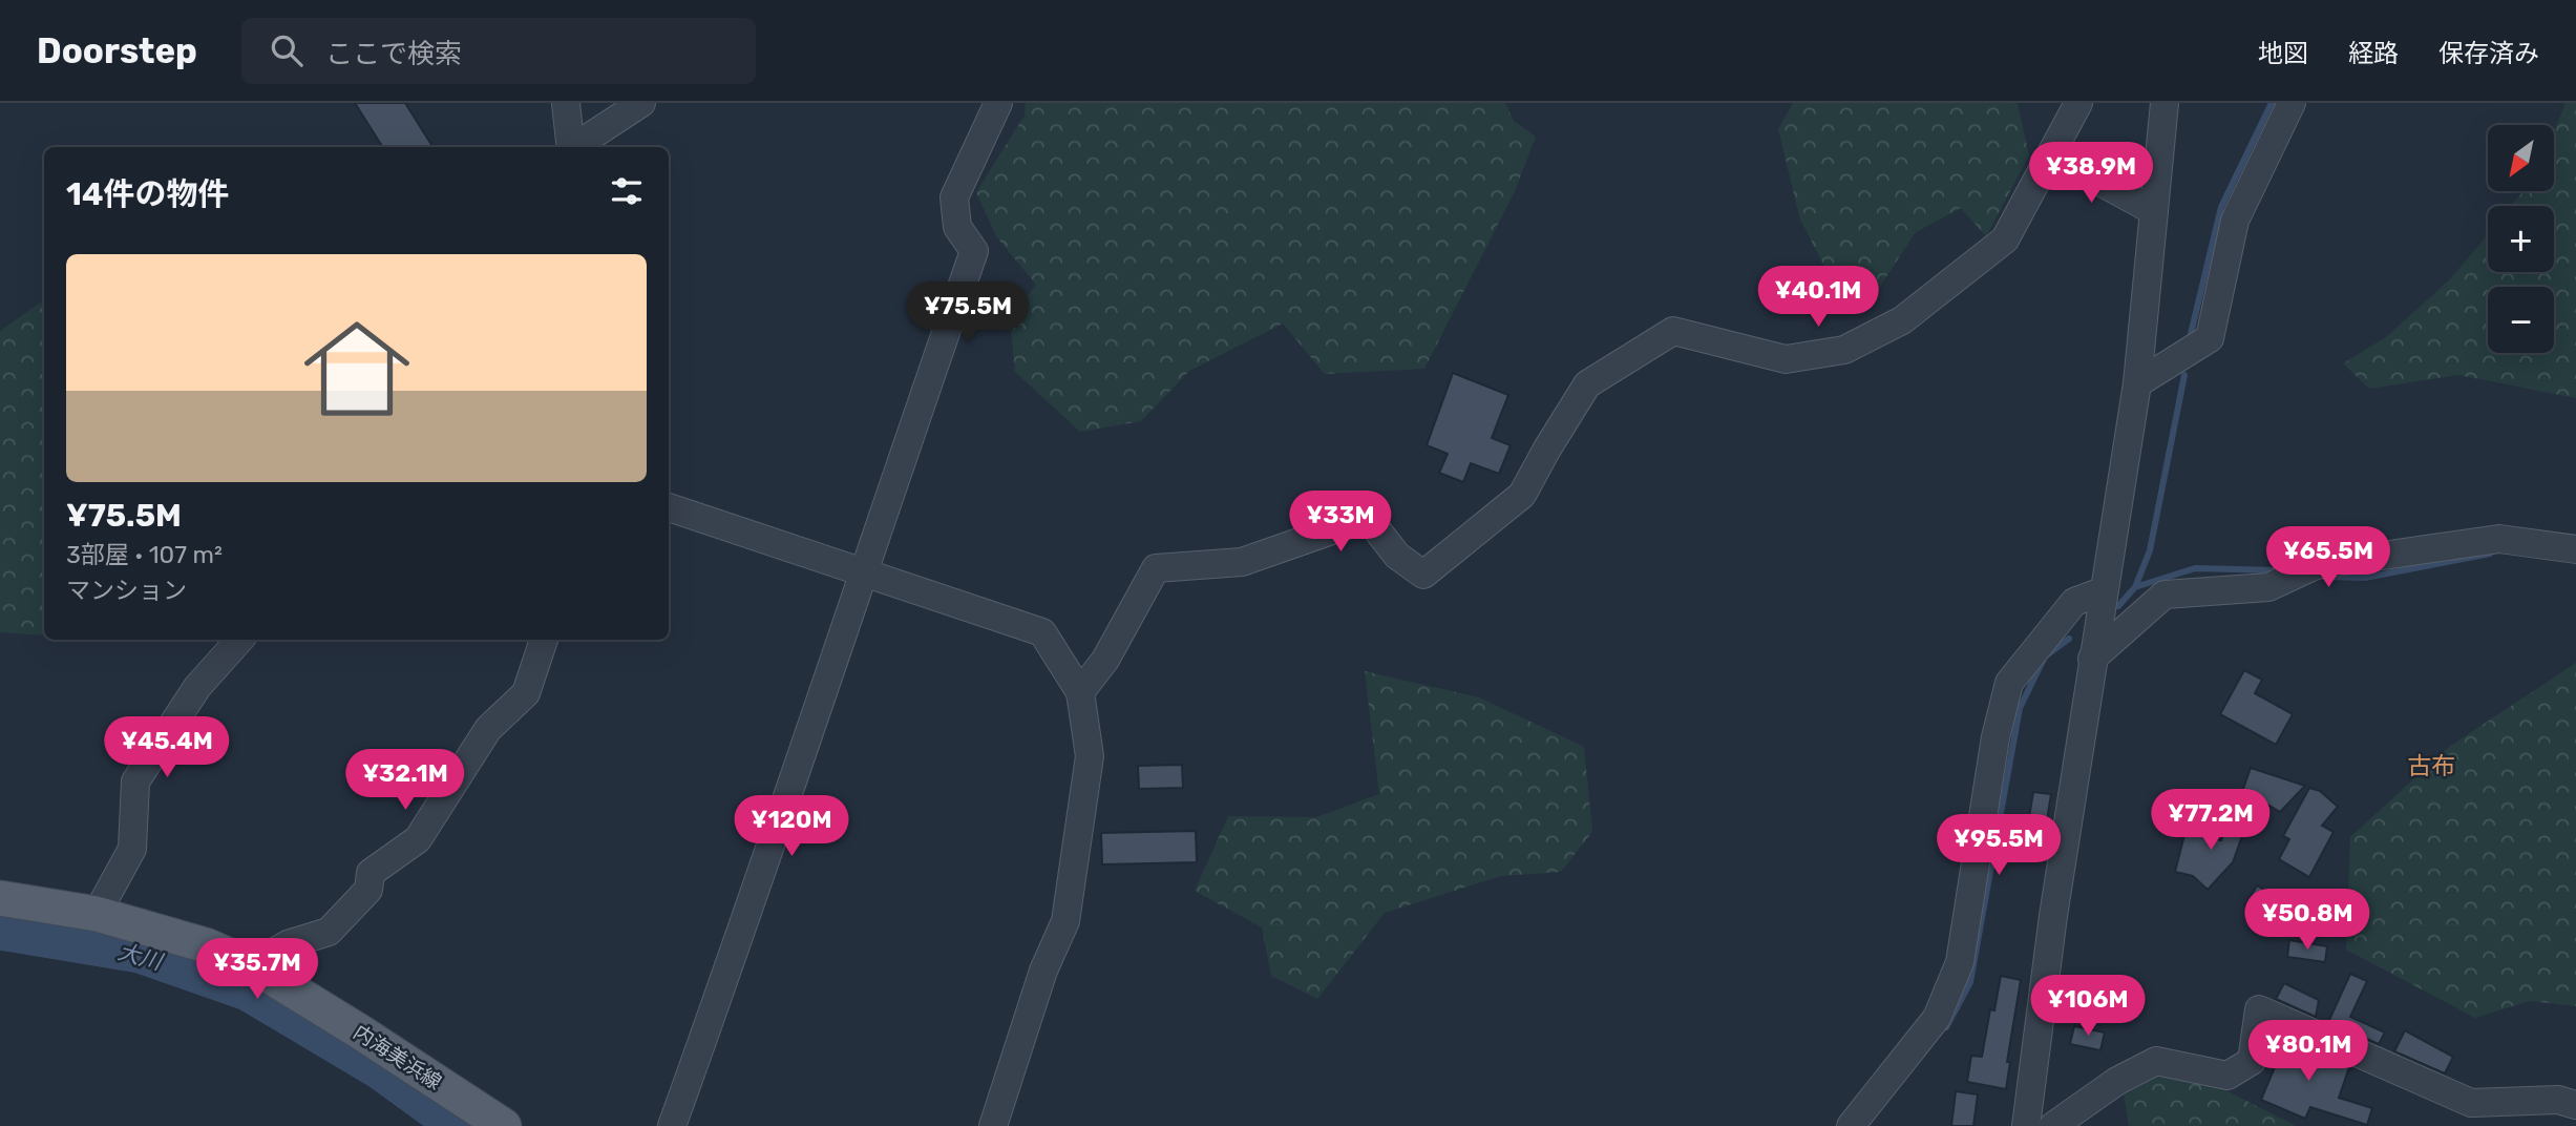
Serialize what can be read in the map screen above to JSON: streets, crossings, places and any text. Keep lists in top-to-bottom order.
{
  "streets": {
    "main road": ["内海美浜線"]
  },
  "districts": ["古布"],
  "water": ["大川"],
  "north": "bottom left",
  "page": {
    "header": "Doorstep",
    "search": "ここで検索",
    "nav": ["地図", "経路", "保存済み"],
    "map_buttons": ["+", "−"],
    "price": [
      "¥38.9M",
      "¥40.1M",
      "¥75.5M",
      "¥33M",
      "¥65.5M",
      "¥45.4M",
      "¥32.1M",
      "¥77.2M",
      "¥120M",
      "¥95.5M",
      "¥50.8M",
      "¥35.7M",
      "¥106M",
      "¥80.1M"
    ],
    "heading": "14件の物件",
    "list": [
      {
        "name": "¥75.5M",
        "note": "3部屋 · 107 m² · マンション"
      }
    ]
  }
}
